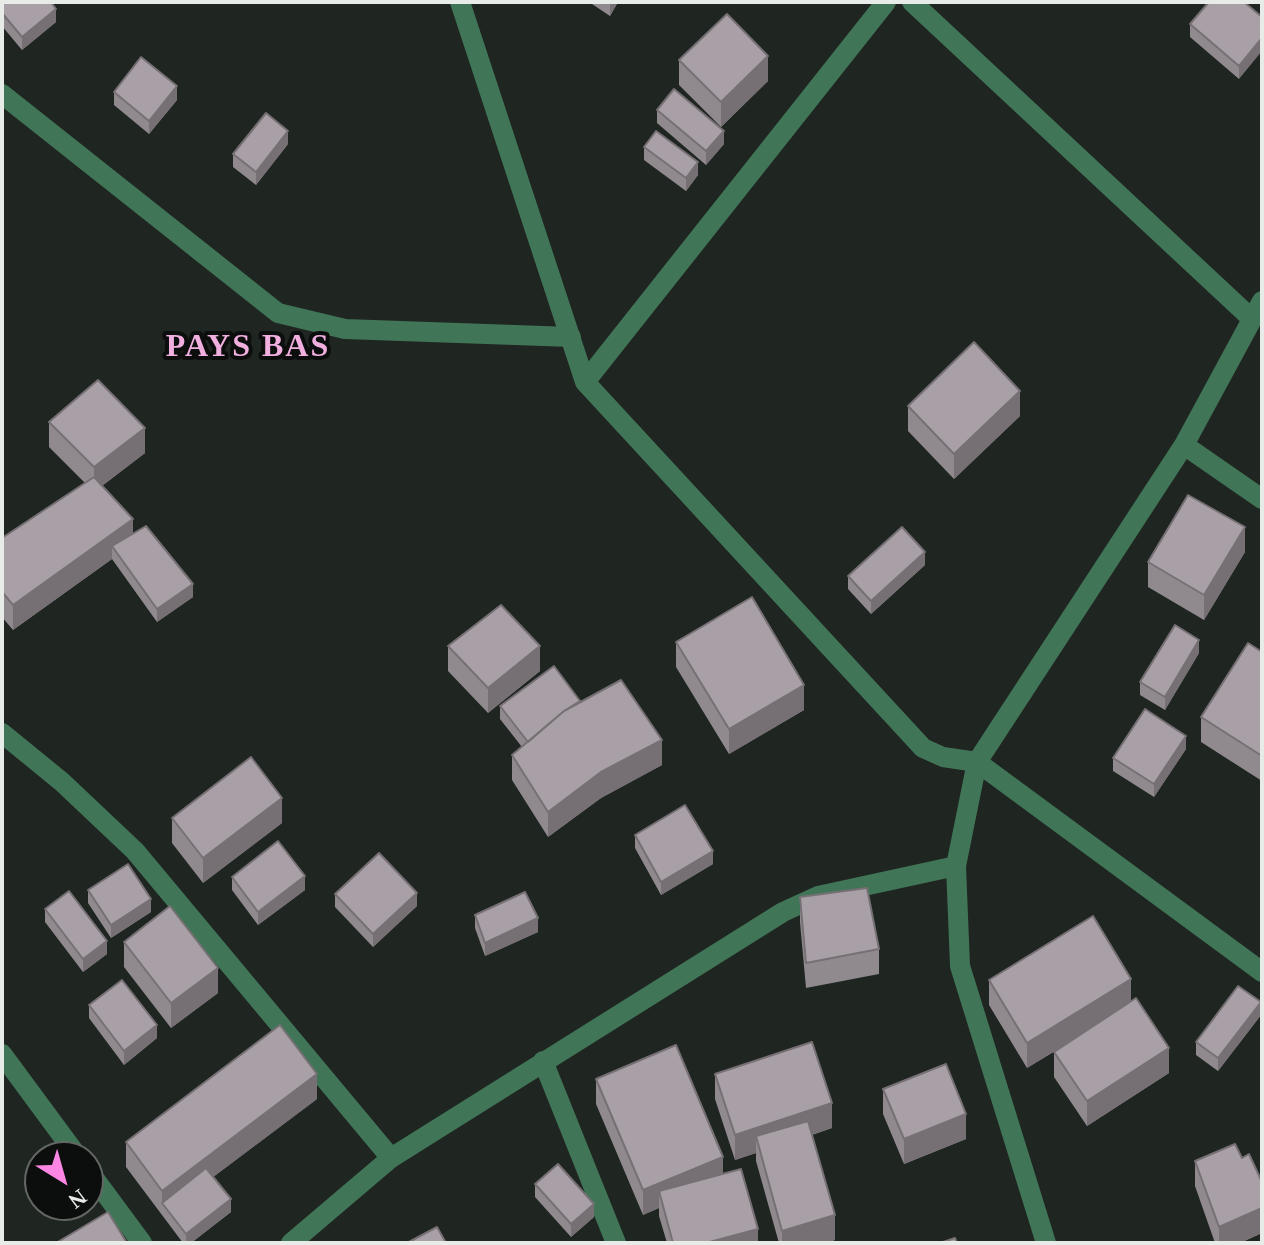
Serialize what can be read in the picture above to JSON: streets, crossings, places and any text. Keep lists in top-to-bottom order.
{
  "districts": ["PAYS BAS"],
  "north": "bottom right"
}
